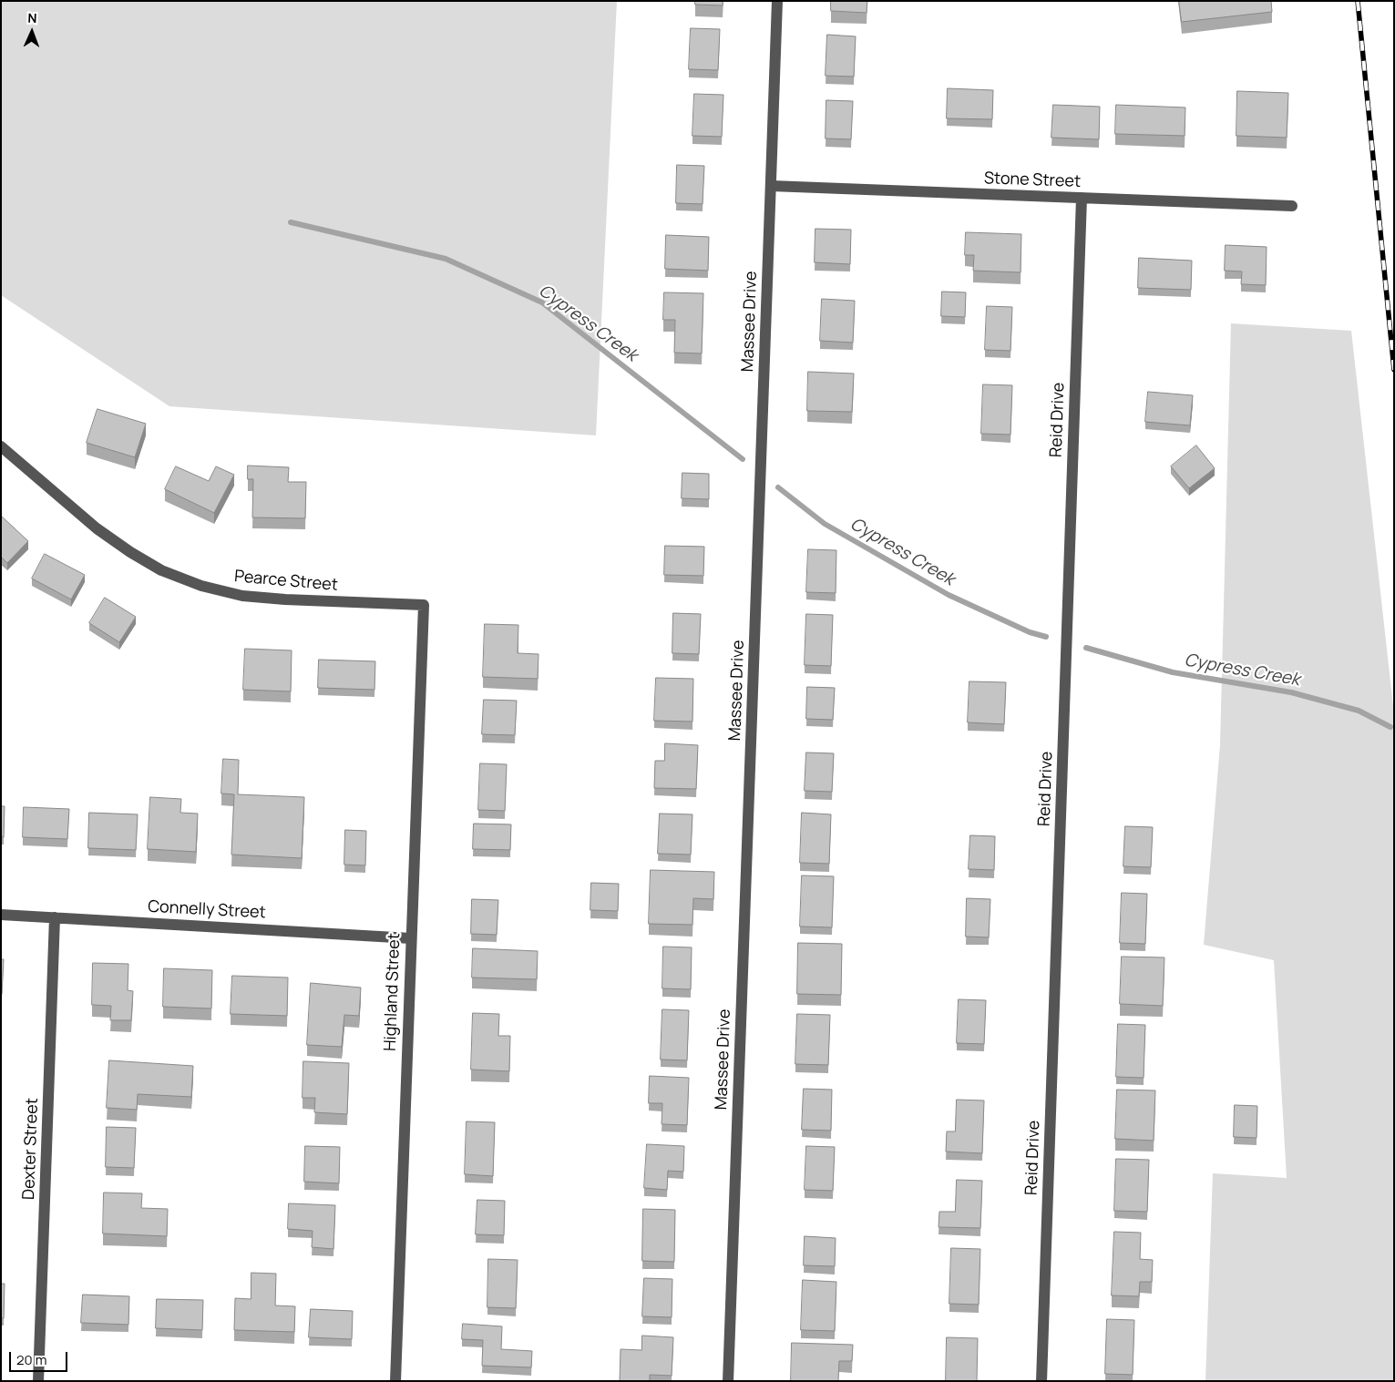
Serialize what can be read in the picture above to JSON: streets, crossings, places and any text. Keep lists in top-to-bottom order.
{
  "streets": {
    "street": [
      "Stone Street",
      "Massee Drive",
      "Reid Drive",
      "Pearce Street",
      "Connelly Street",
      "Highland Street",
      "Dexter Street"
    ]
  },
  "crossings": [
    ["Stone Street", "Massee Drive"],
    ["Stone Street", "Reid Drive"],
    ["Pearce Street", "Highland Street"],
    ["Connelly Street", "Highland Street"],
    ["Connelly Street", "Dexter Street"]
  ],
  "water": ["Cypress Creek"],
  "scale_bar": "20 m",
  "north": "top"
}
